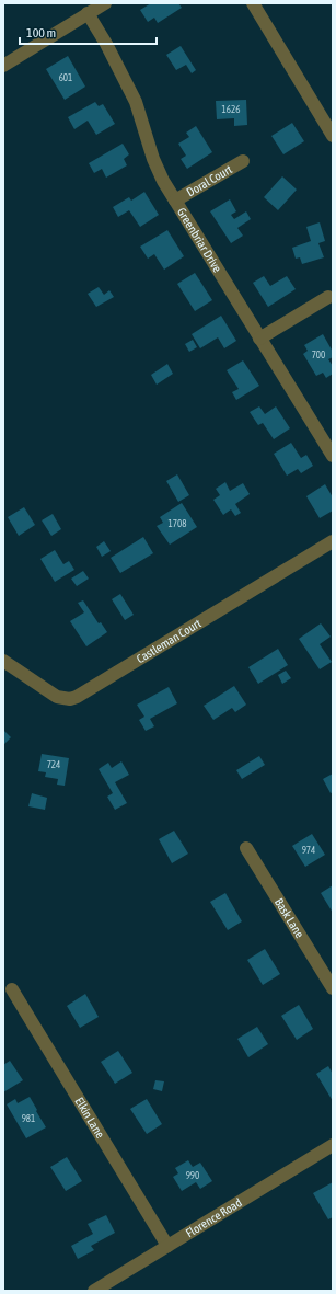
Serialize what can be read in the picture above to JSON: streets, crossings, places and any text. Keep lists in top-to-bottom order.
{
  "streets": {
    "street": [
      "Doral Court",
      "Greenbriar Drive",
      "Castleman Court",
      "Bask Lane",
      "Elkin Lane",
      "Florence Road"
    ]
  },
  "crossings": [
    ["Doral Court", "Greenbriar Drive"],
    ["Elkin Lane", "Florence Road"]
  ],
  "house_numbers": [
    "601",
    "1626",
    "700",
    "1708",
    "724",
    "974",
    "981",
    "990"
  ],
  "scale_bar": "100 m"
}
